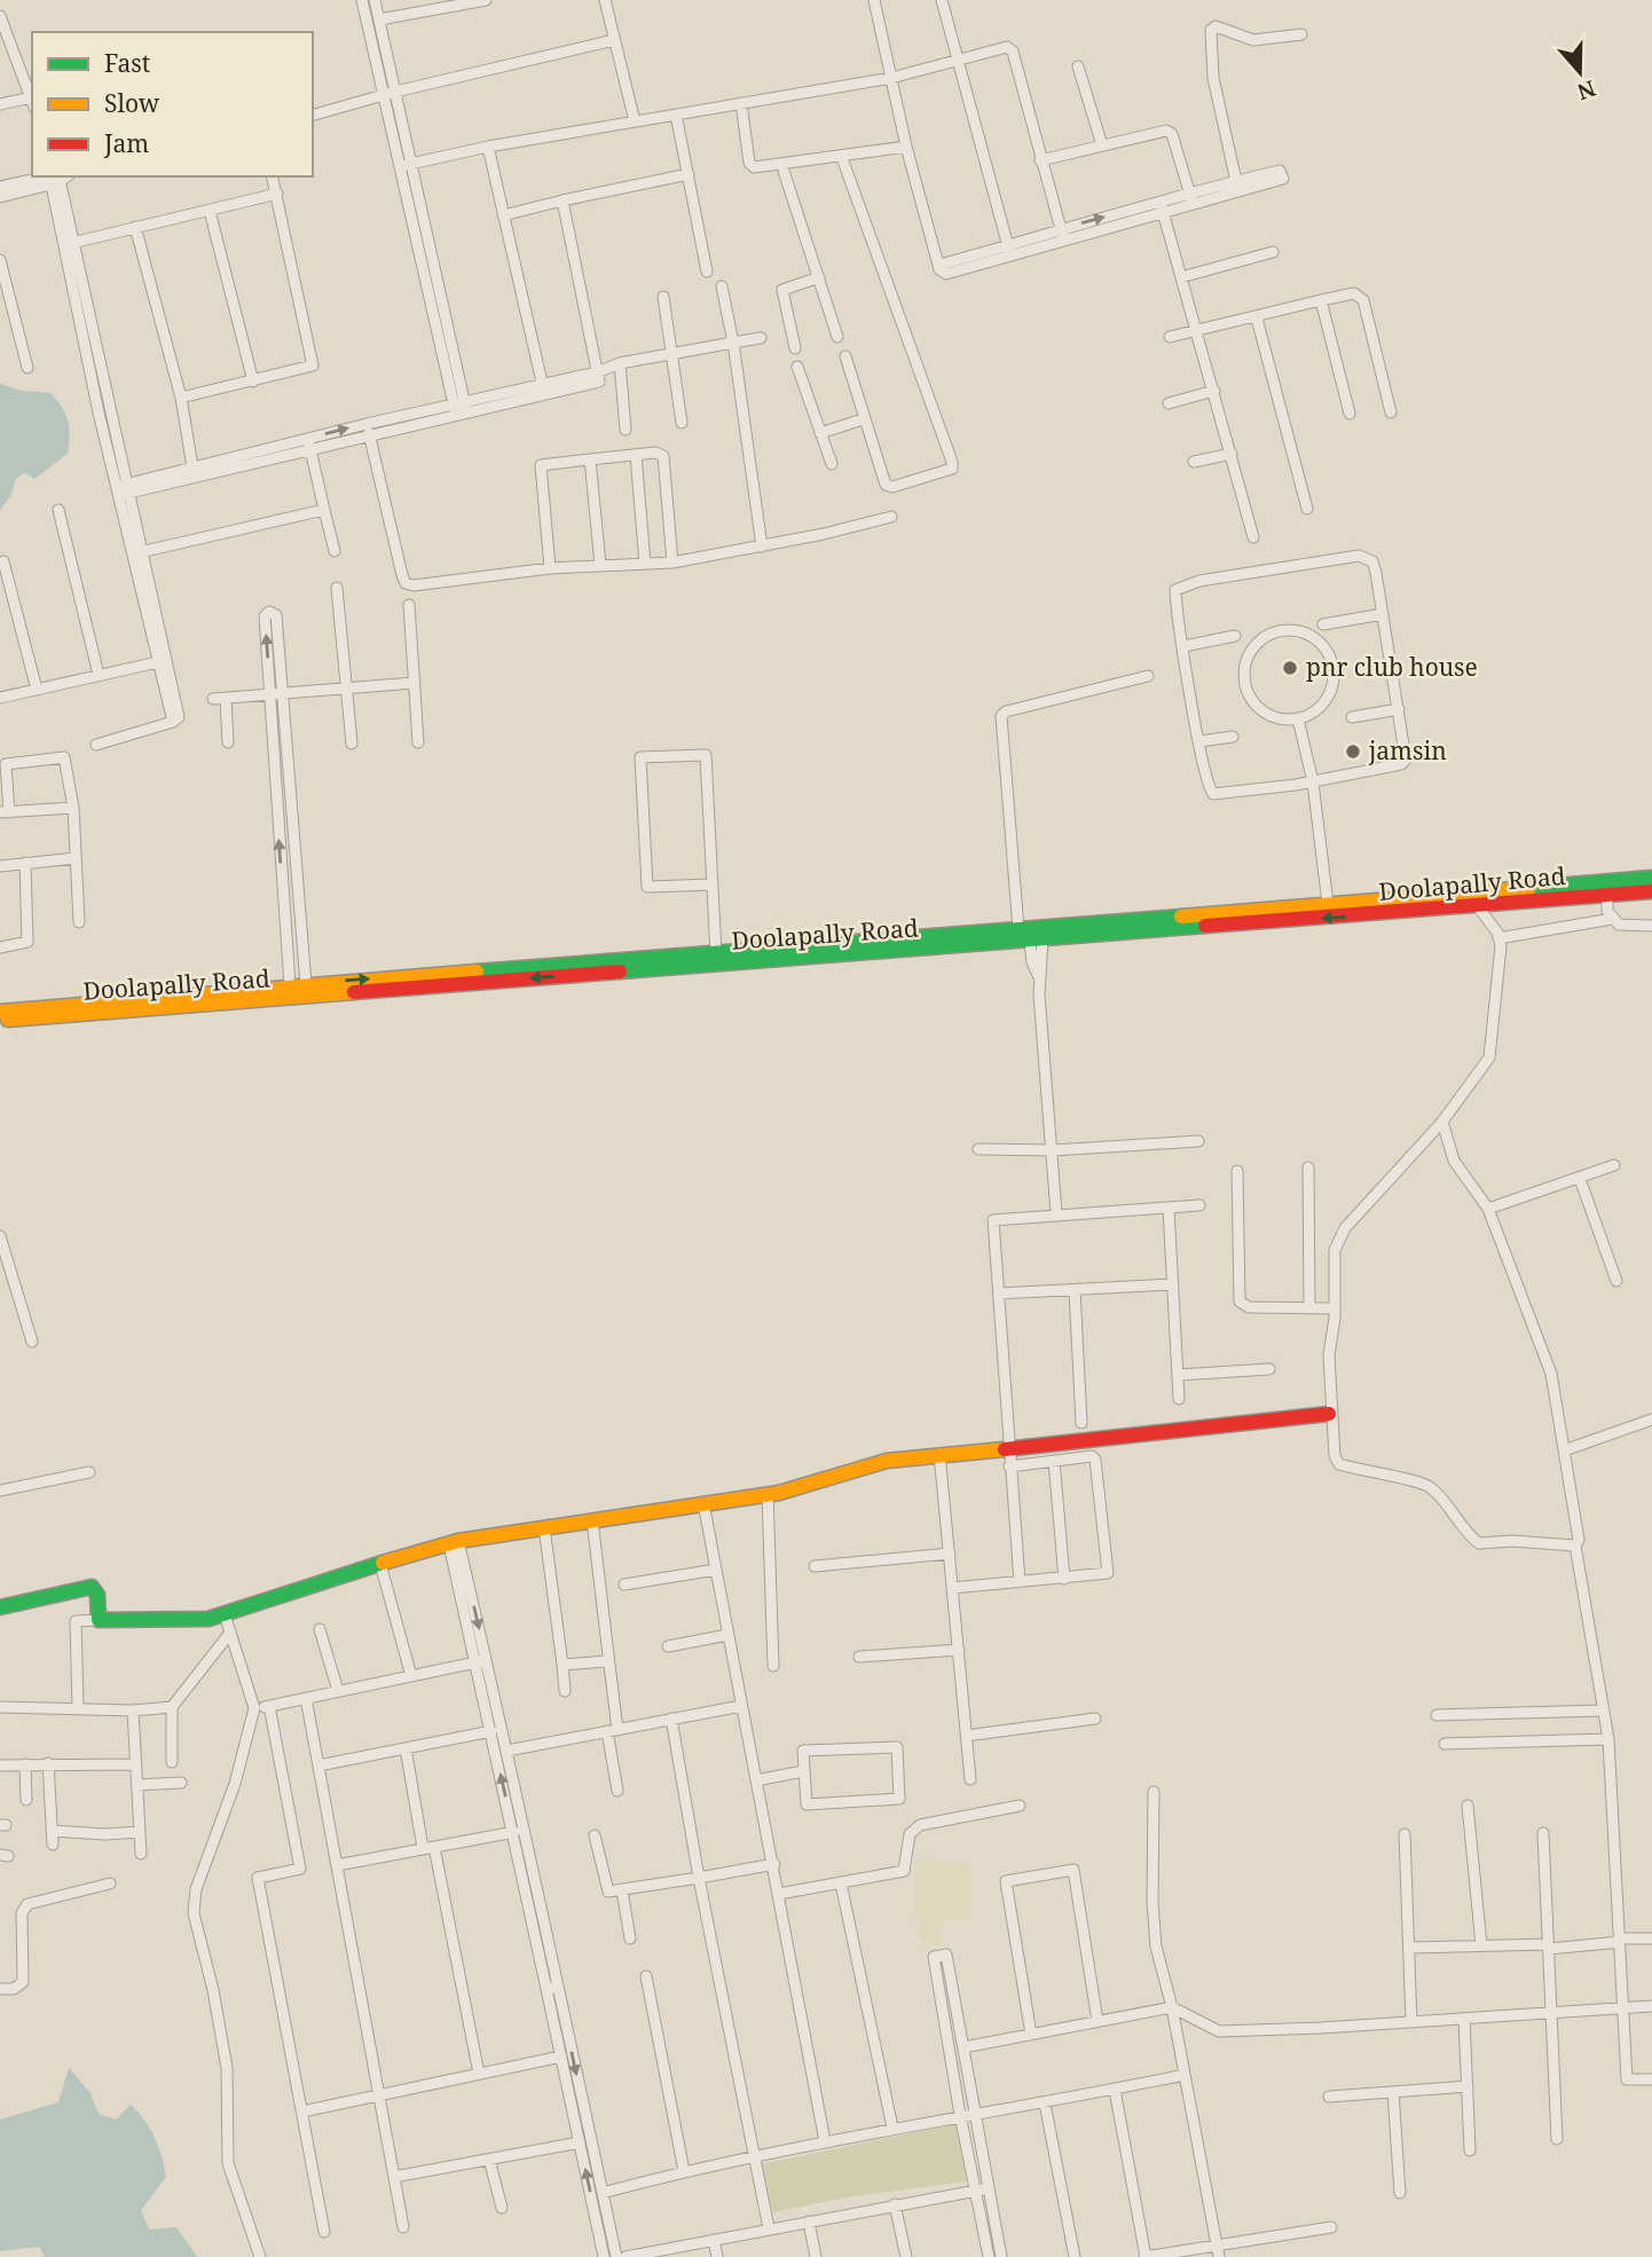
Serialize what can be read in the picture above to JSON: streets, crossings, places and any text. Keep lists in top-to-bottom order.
{
  "streets": {
    "main road": ["Doolapally Road"]
  },
  "places": ["pnr club house", "jamsin"],
  "legend": ["Fast", "Slow", "Jam"],
  "north": "bottom"
}
